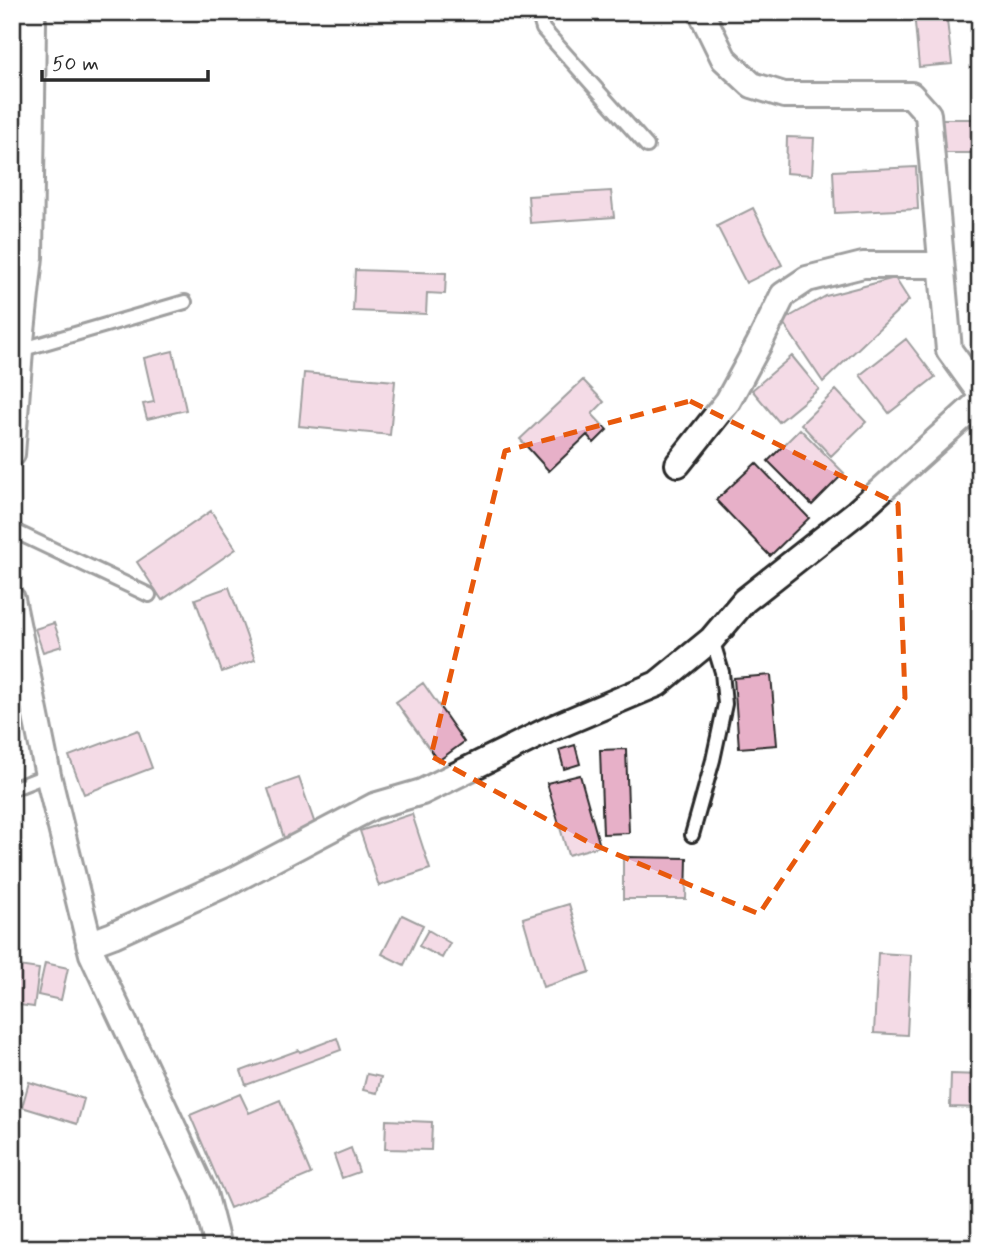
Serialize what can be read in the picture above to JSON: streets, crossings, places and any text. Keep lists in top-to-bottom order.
{
  "scale_bar": "50 m"
}
